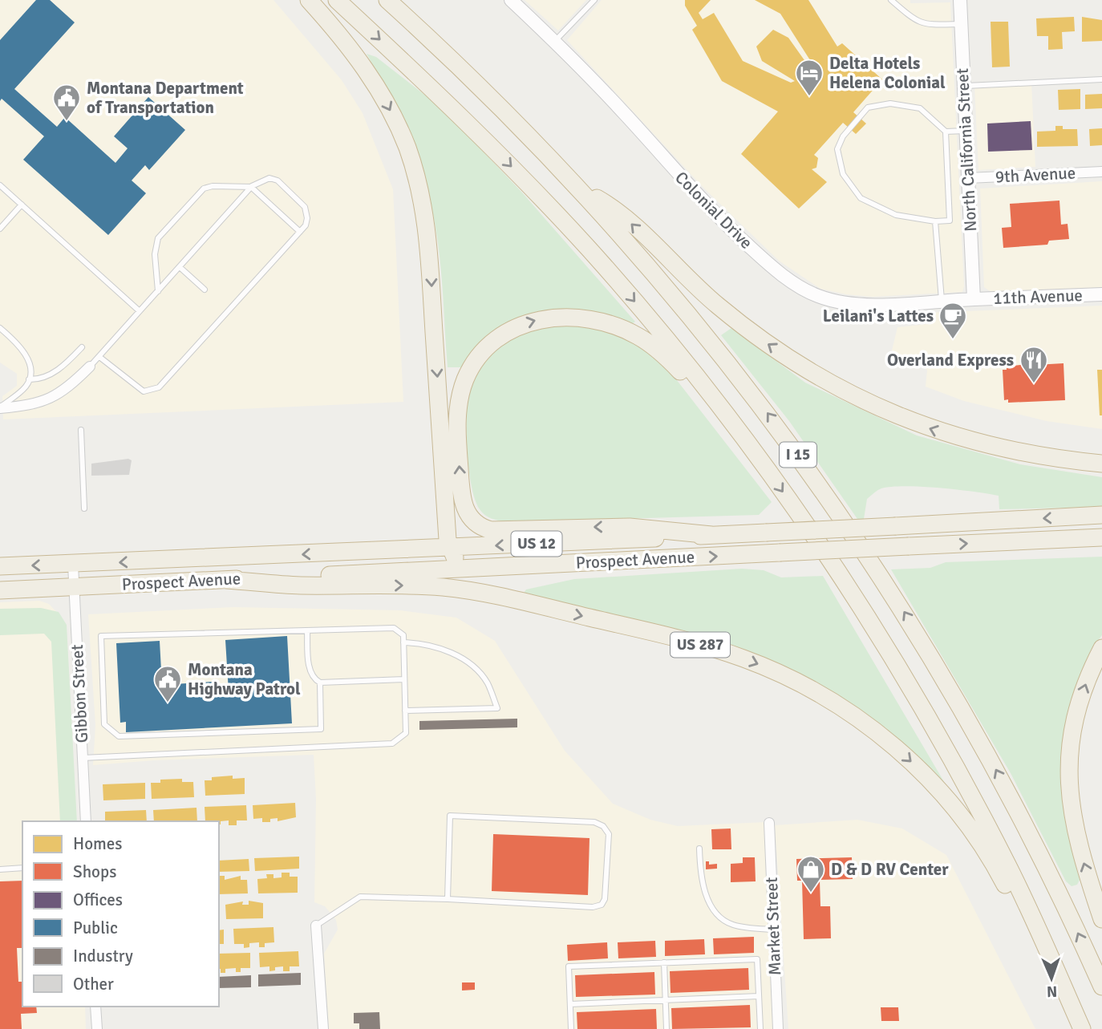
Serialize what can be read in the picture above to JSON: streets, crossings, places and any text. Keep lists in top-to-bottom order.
{
  "streets": {
    "highway": [
      "I 15",
      "US 12",
      "Prospect Avenue",
      "US 287"
    ],
    "main road": ["North California Street", "Colonial Drive", "11th Avenue"],
    "street": ["9th Avenue", "Gibbon Street", "Market Street"]
  },
  "crossings": [
    ["North California Street", "9th Avenue"],
    ["North California Street", "Colonial Drive"],
    ["North California Street", "11th Avenue"],
    ["Colonial Drive", "11th Avenue"],
    ["I 15", "US 287"],
    ["Prospect Avenue", "US 287"],
    ["Prospect Avenue", "Gibbon Street"]
  ],
  "places": {
    "hotel": ["Delta Hotels Helena Colonial"],
    "public building": ["Montana Department of Transportation", "Montana Highway Patrol"],
    "cafe": ["Leilani's Lattes"],
    "restaurant": ["Overland Express"],
    "shop": ["D & D RV Center"]
  },
  "legend": [
    "Homes",
    "Shops",
    "Offices",
    "Public",
    "Industry",
    "Other"
  ],
  "north": "bottom"
}
